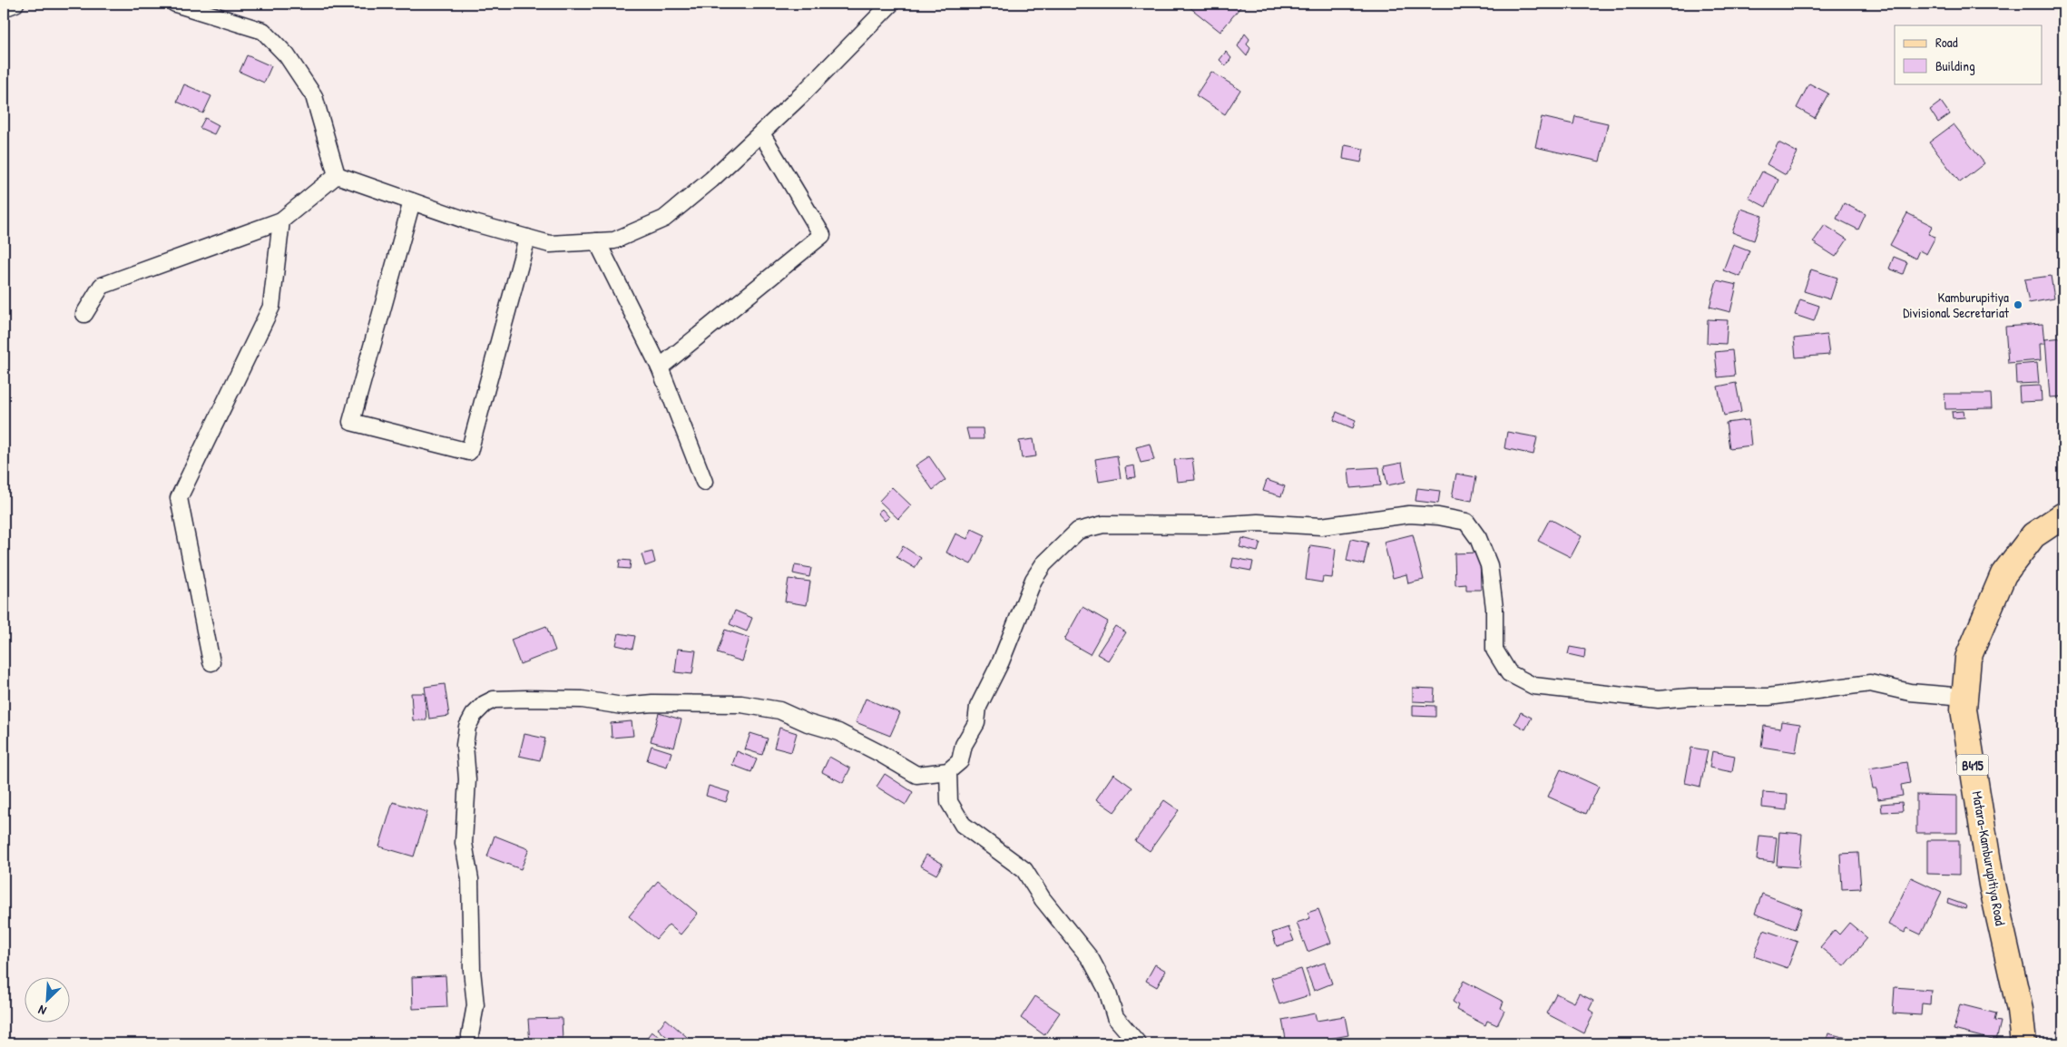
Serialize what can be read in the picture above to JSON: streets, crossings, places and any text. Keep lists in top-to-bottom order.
{
  "streets": {
    "main road": ["B415", "Matara-Kamburupitiya Road"]
  },
  "places": ["Kamburupitiya Divisional Secretariat"],
  "legend": ["Road", "Building"],
  "north": "bottom left"
}
